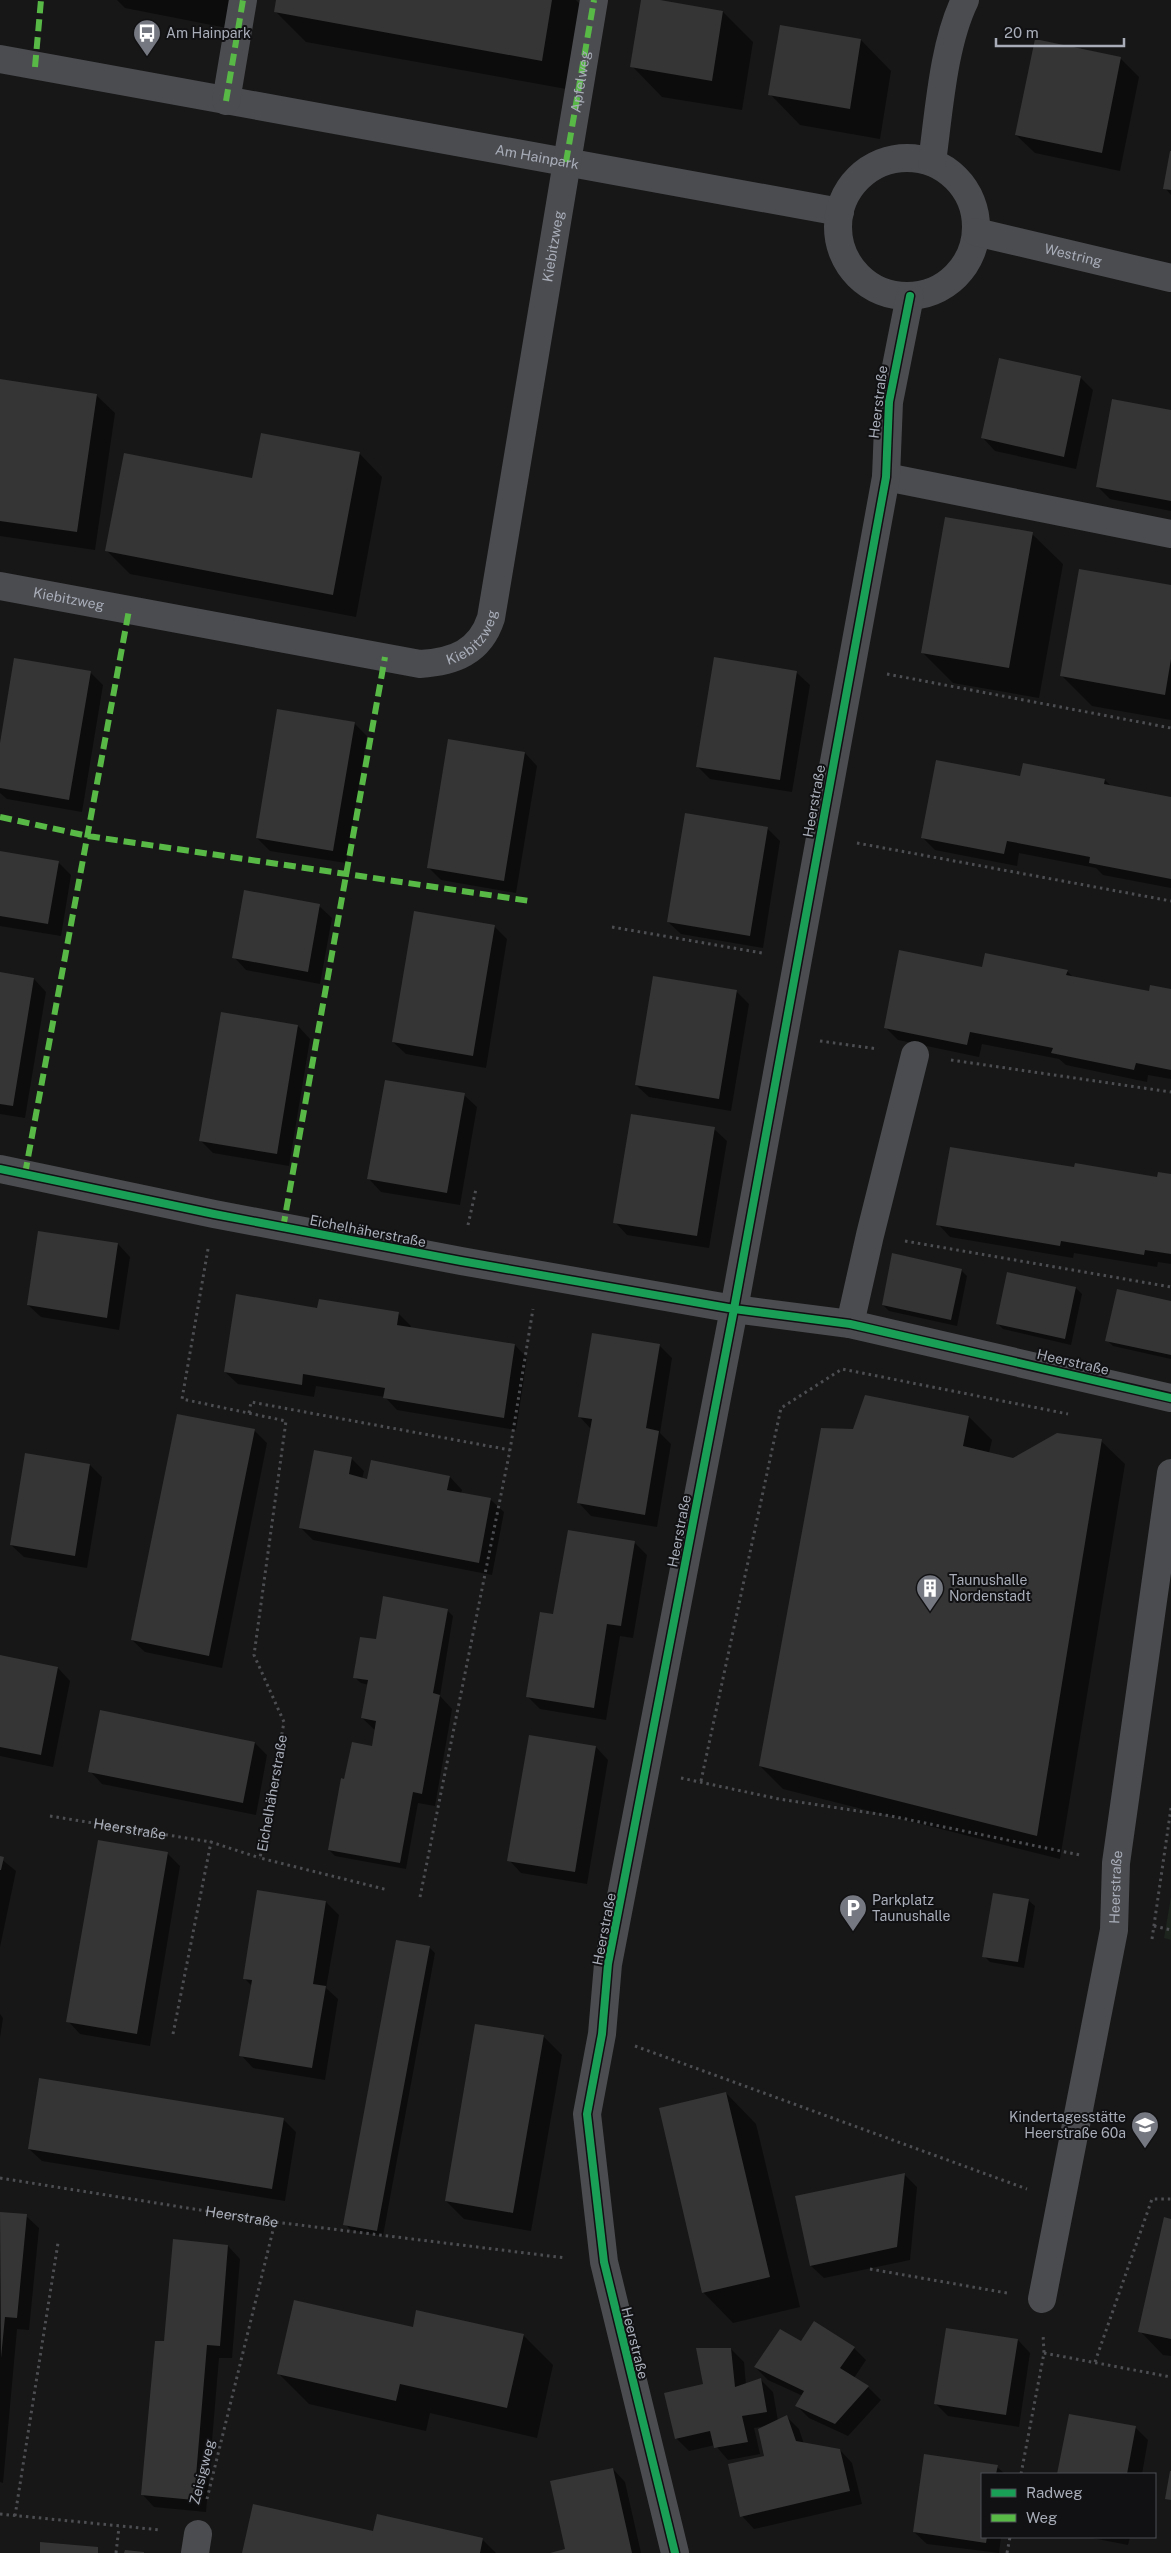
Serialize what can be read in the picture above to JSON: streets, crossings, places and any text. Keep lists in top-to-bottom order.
{
  "streets": {
    "street": [
      "Apfelweg",
      "Am Hainpark",
      "Kiebitzweg",
      "Westring",
      "Heerstraße",
      "Eichelhäherstraße"
    ],
    "path": ["Zeisigweg"]
  },
  "crossings": [
    ["Apfelweg", "Am Hainpark"],
    ["Apfelweg", "Kiebitzweg"],
    ["Am Hainpark", "Kiebitzweg"],
    ["Am Hainpark", "Westring"],
    ["Am Hainpark", "Heerstraße"],
    ["Westring", "Heerstraße"],
    ["Heerstraße", "Eichelhäherstraße"],
    ["Heerstraße", "Zeisigweg"]
  ],
  "places": {
    "bus stop": ["Am Hainpark"],
    "building": ["Taunushalle Nordenstadt"],
    "parking": ["Parkplatz Taunushalle"],
    "school or university": ["Kindertagesstätte Heerstraße 60a"]
  },
  "legend": ["Radweg", "Weg"],
  "scale_bar": "20 m"
}
